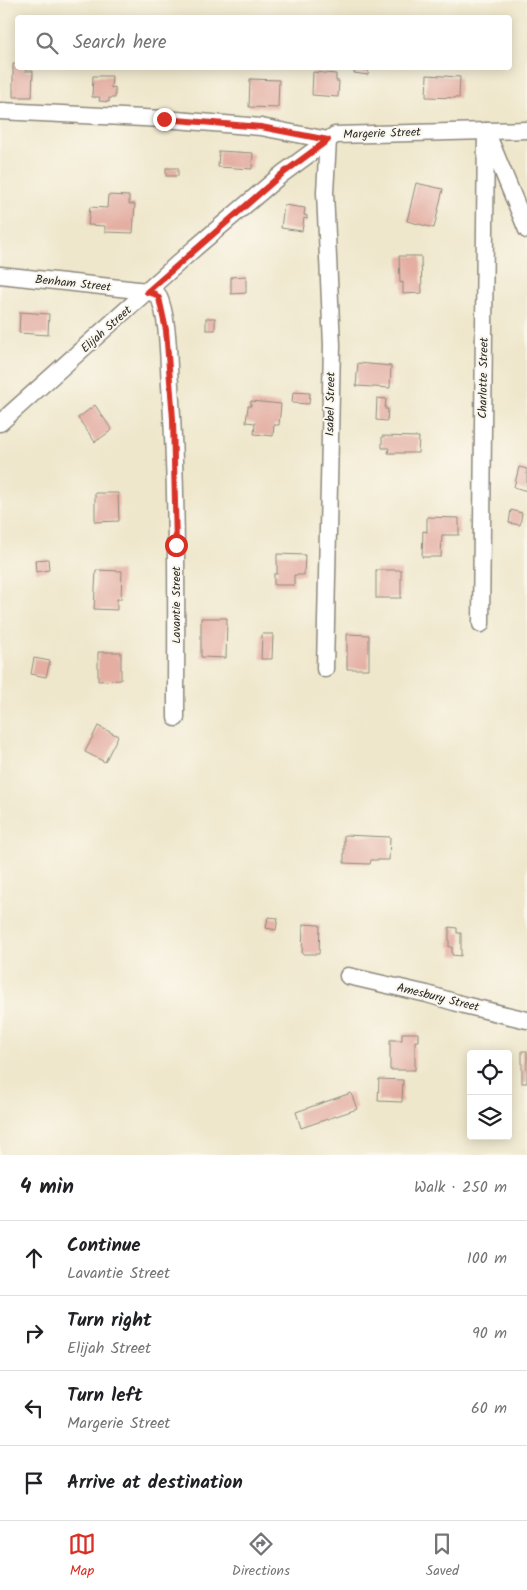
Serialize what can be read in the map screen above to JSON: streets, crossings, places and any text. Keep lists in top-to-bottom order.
{
  "streets": {
    "street": [
      "Margerie Street",
      "Benham Street",
      "Elijah Street",
      "Charlotte Street",
      "Isabel Street",
      "Lavantie Street",
      "Amesbury Street"
    ]
  },
  "crossings": [
    ["Margerie Street", "Elijah Street"],
    ["Margerie Street", "Charlotte Street"],
    ["Margerie Street", "Isabel Street"],
    ["Benham Street", "Elijah Street"],
    ["Benham Street", "Lavantie Street"],
    ["Elijah Street", "Isabel Street"],
    ["Elijah Street", "Lavantie Street"]
  ],
  "page": {
    "search": "Search here",
    "heading": ["4 min", "Walk · 250 m"],
    "list": [
      ["Continue", "Lavantie Street", "100 m"],
      ["Turn right", "Elijah Street", "90 m"],
      ["Turn left", "Margerie Street", "60 m"],
      "Arrive at destination"
    ],
    "nav": ["Map", "Directions", "Saved"]
  }
}
